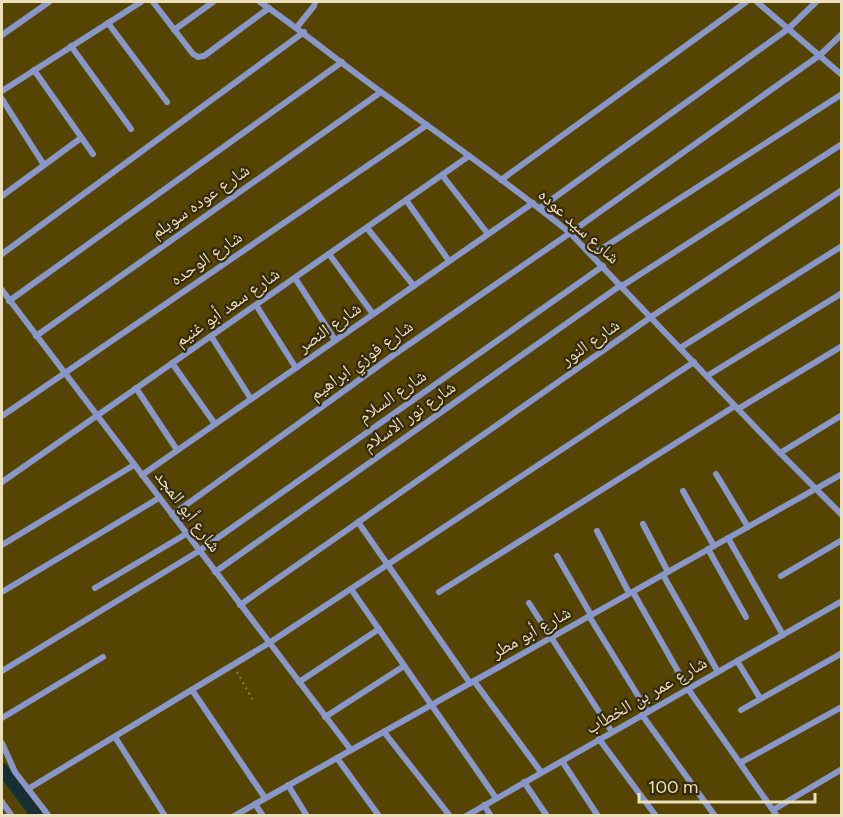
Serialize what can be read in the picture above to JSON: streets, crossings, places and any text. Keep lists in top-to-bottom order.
{
  "streets": {
    "street": [
      "شارع عوده سويلم",
      "شارع سيد عوده",
      "شارع الوحده",
      "شارع سعد أبو غنيم",
      "شارع النصر",
      "شارع النور",
      "شارع فوزي ابراهيم",
      "شارع السلام",
      "شارع نور الاسلام",
      "شارع أبو المجد",
      "شارع أبو مطر",
      "شارع عمر بن الخطاب"
    ]
  },
  "crossings": [
    ["شارع عوده سويلم", "شارع سيد عوده"],
    ["شارع عوده سويلم", "شارع أبو المجد"],
    ["شارع سيد عوده", "شارع الوحده"],
    ["شارع سيد عوده", "شارع سعد أبو غنيم"],
    ["شارع سيد عوده", "شارع النصر"],
    ["شارع سيد عوده", "شارع النور"],
    ["شارع سيد عوده", "شارع فوزي ابراهيم"],
    ["شارع سيد عوده", "شارع السلام"],
    ["شارع سيد عوده", "شارع نور الاسلام"],
    ["شارع سيد عوده", "شارع أبو مطر"],
    ["شارع الوحده", "شارع أبو المجد"],
    ["شارع سعد أبو غنيم", "شارع أبو المجد"],
    ["شارع النصر", "شارع أبو المجد"],
    ["شارع النور", "شارع أبو المجد"],
    ["شارع فوزي ابراهيم", "شارع أبو المجد"],
    ["شارع السلام", "شارع أبو المجد"],
    ["شارع نور الاسلام", "شارع أبو المجد"],
    ["شارع أبو المجد", "شارع أبو مطر"]
  ],
  "scale_bar": "100 m"
}
